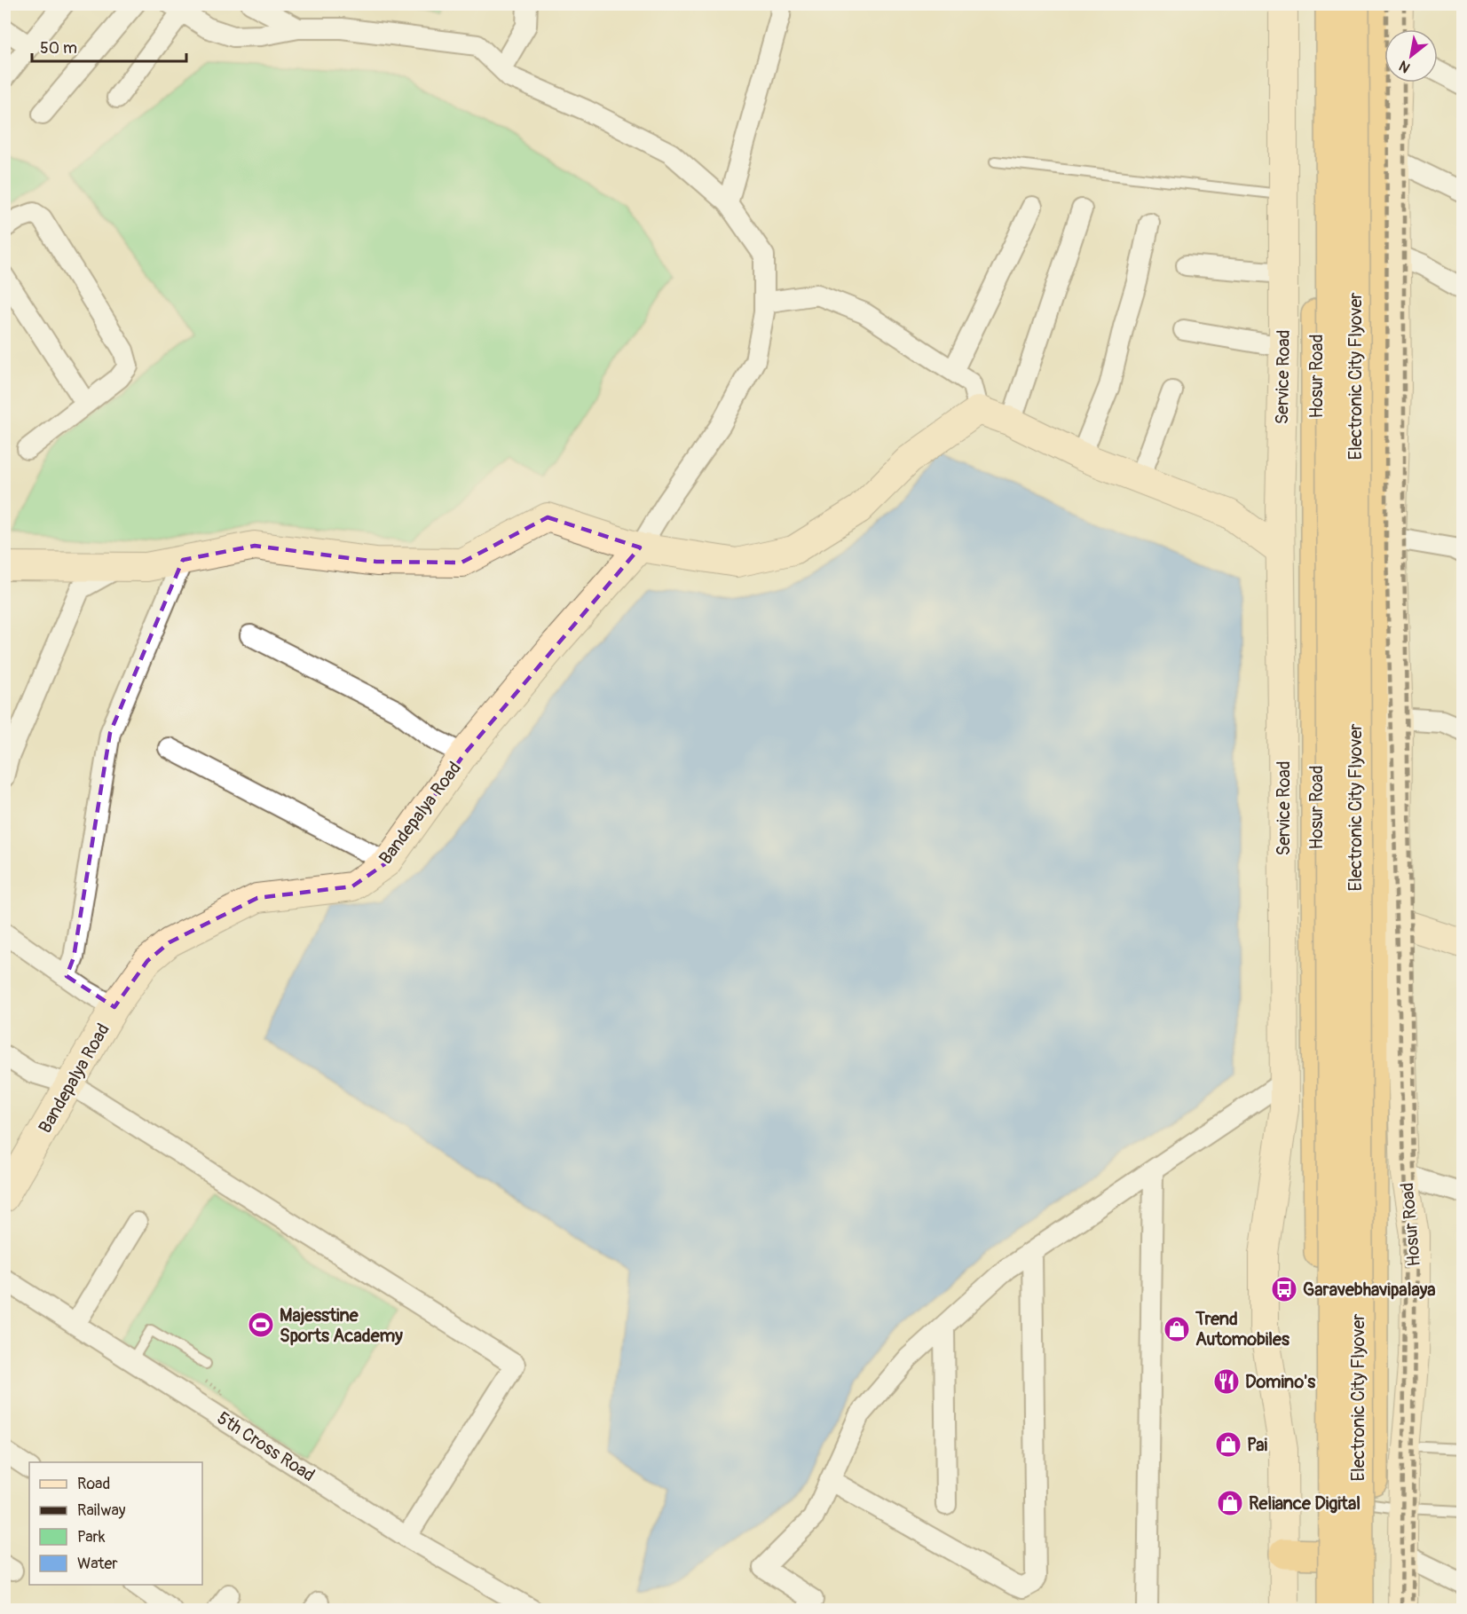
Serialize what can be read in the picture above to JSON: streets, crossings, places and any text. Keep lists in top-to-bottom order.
{
  "streets": {
    "highway": ["Hosur Road", "Electronic City Flyover"],
    "street": ["Service Road", "Bandepalya Road", "5th Cross Road"]
  },
  "places": {
    "bus stop": ["Garavebhavipalaya"],
    "sports": ["Majesstine Sports Academy"],
    "shop": ["Trend Automobiles", "Pai", "Reliance Digital"],
    "restaurant": ["Domino's"]
  },
  "legend": [
    "Road",
    "Railway",
    "Park",
    "Water"
  ],
  "scale_bar": "50 m",
  "north": "bottom left"
}
